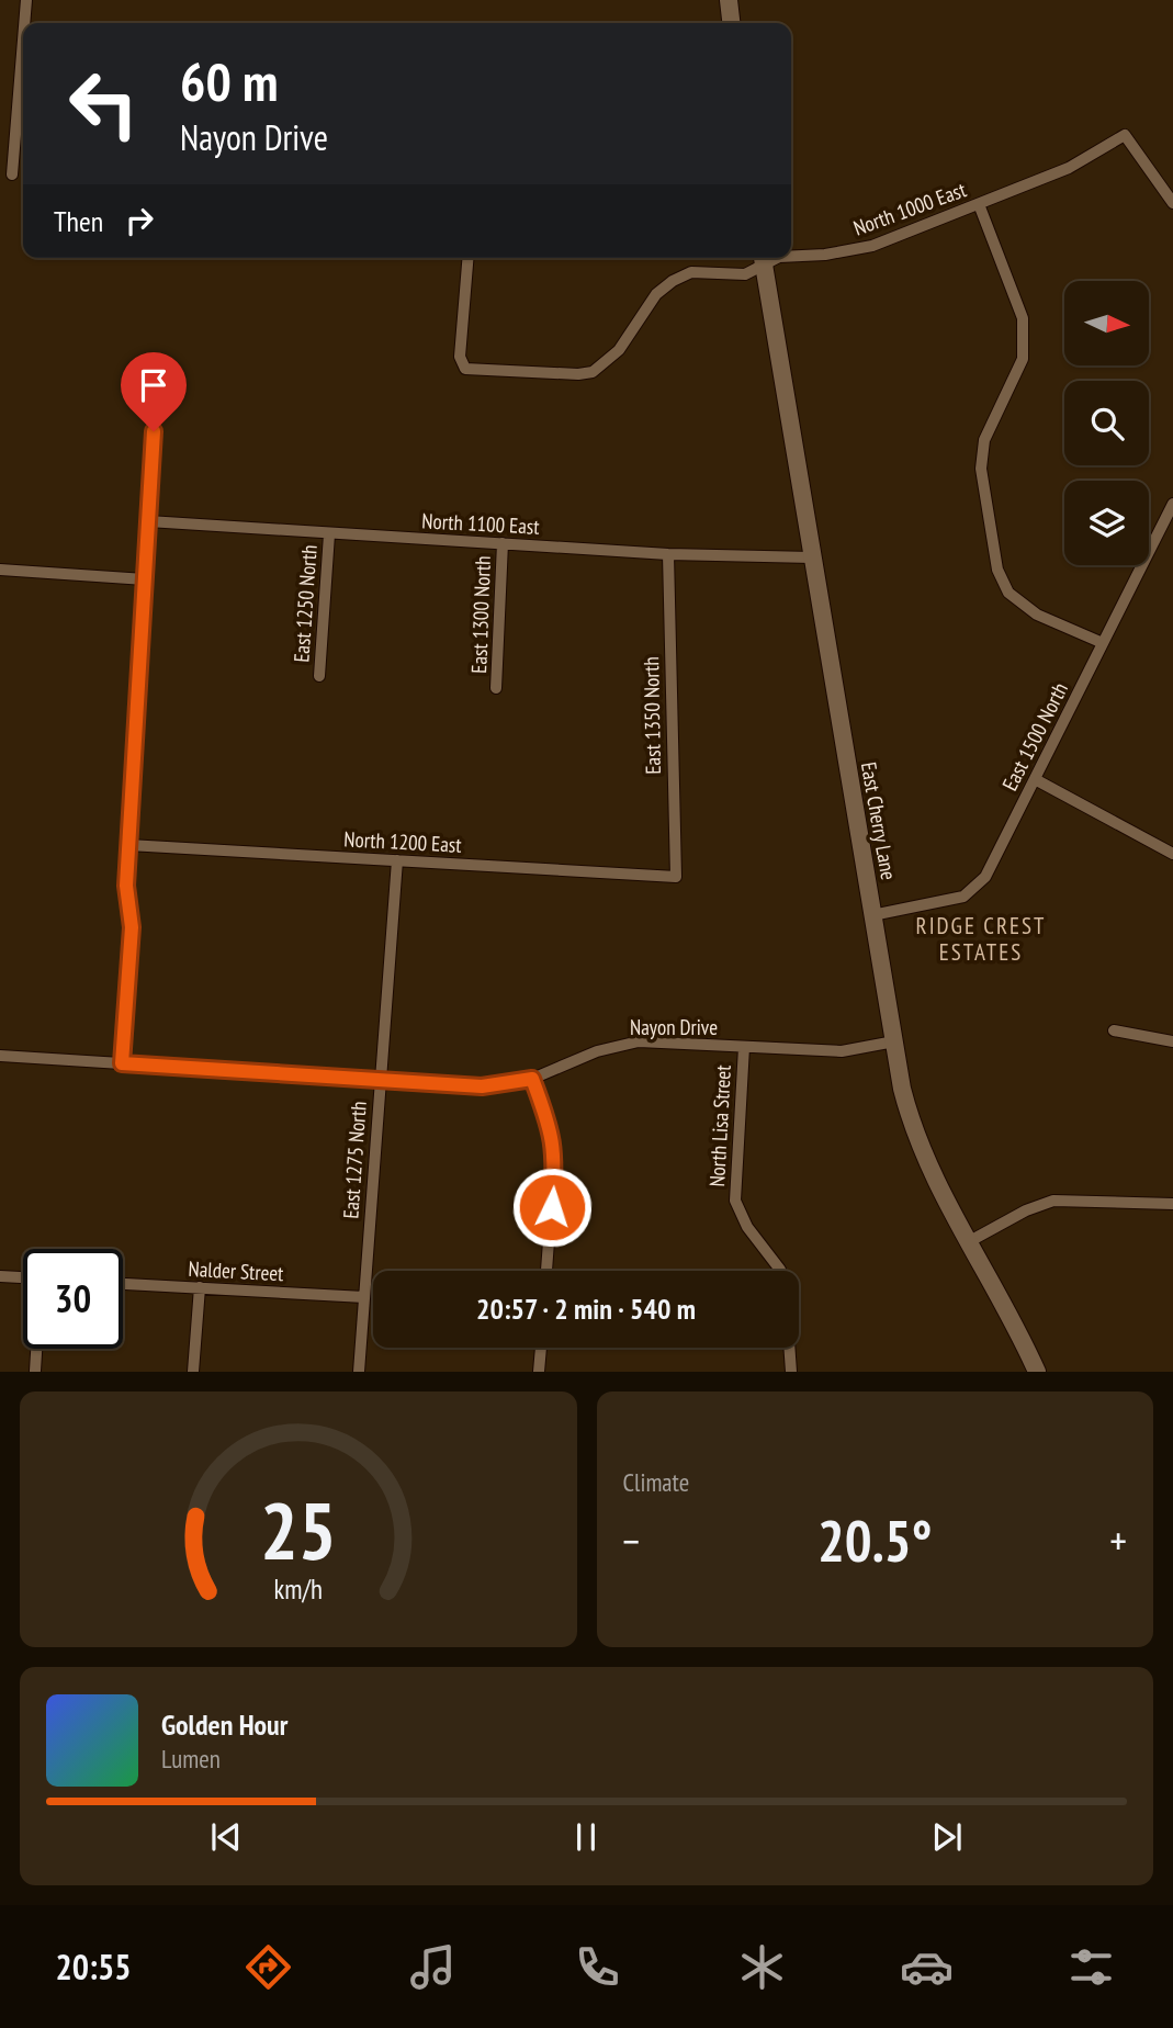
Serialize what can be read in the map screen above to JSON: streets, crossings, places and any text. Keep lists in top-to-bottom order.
{
  "streets": {
    "street": [
      "North 1000 East",
      "North 1100 East",
      "East 1250 North",
      "East 1300 North",
      "East 1350 North",
      "East 1500 North",
      "East Cherry Lane",
      "North 1200 East",
      "Nayon Drive",
      "North Lisa Street",
      "East 1275 North",
      "Nalder Street"
    ]
  },
  "crossings": [
    ["North 1000 East", "East Cherry Lane"],
    ["North 1100 East", "East 1250 North"],
    ["North 1100 East", "East 1300 North"],
    ["North 1100 East", "East 1350 North"],
    ["North 1100 East", "East Cherry Lane"],
    ["East 1350 North", "North 1200 East"],
    ["East 1500 North", "East Cherry Lane"],
    ["East Cherry Lane", "Nayon Drive"],
    ["North 1200 East", "East 1275 North"],
    ["Nayon Drive", "North Lisa Street"],
    ["Nayon Drive", "East 1275 North"],
    ["East 1275 North", "Nalder Street"]
  ],
  "districts": ["RIDGE CREST ESTATES"],
  "north": "right",
  "page": {
    "turn": ["60 m", "Nayon Drive"],
    "then": "Then",
    "limit": "30",
    "trip": "20:57 · 2 min · 540 m",
    "tile": "Climate",
    "heat": ["−", "20.5°", "+"],
    "song": ["Golden Hour", "Lumen"],
    "tabs": "20:55",
    "gauge": ["25", "km/h"]
  }
}
